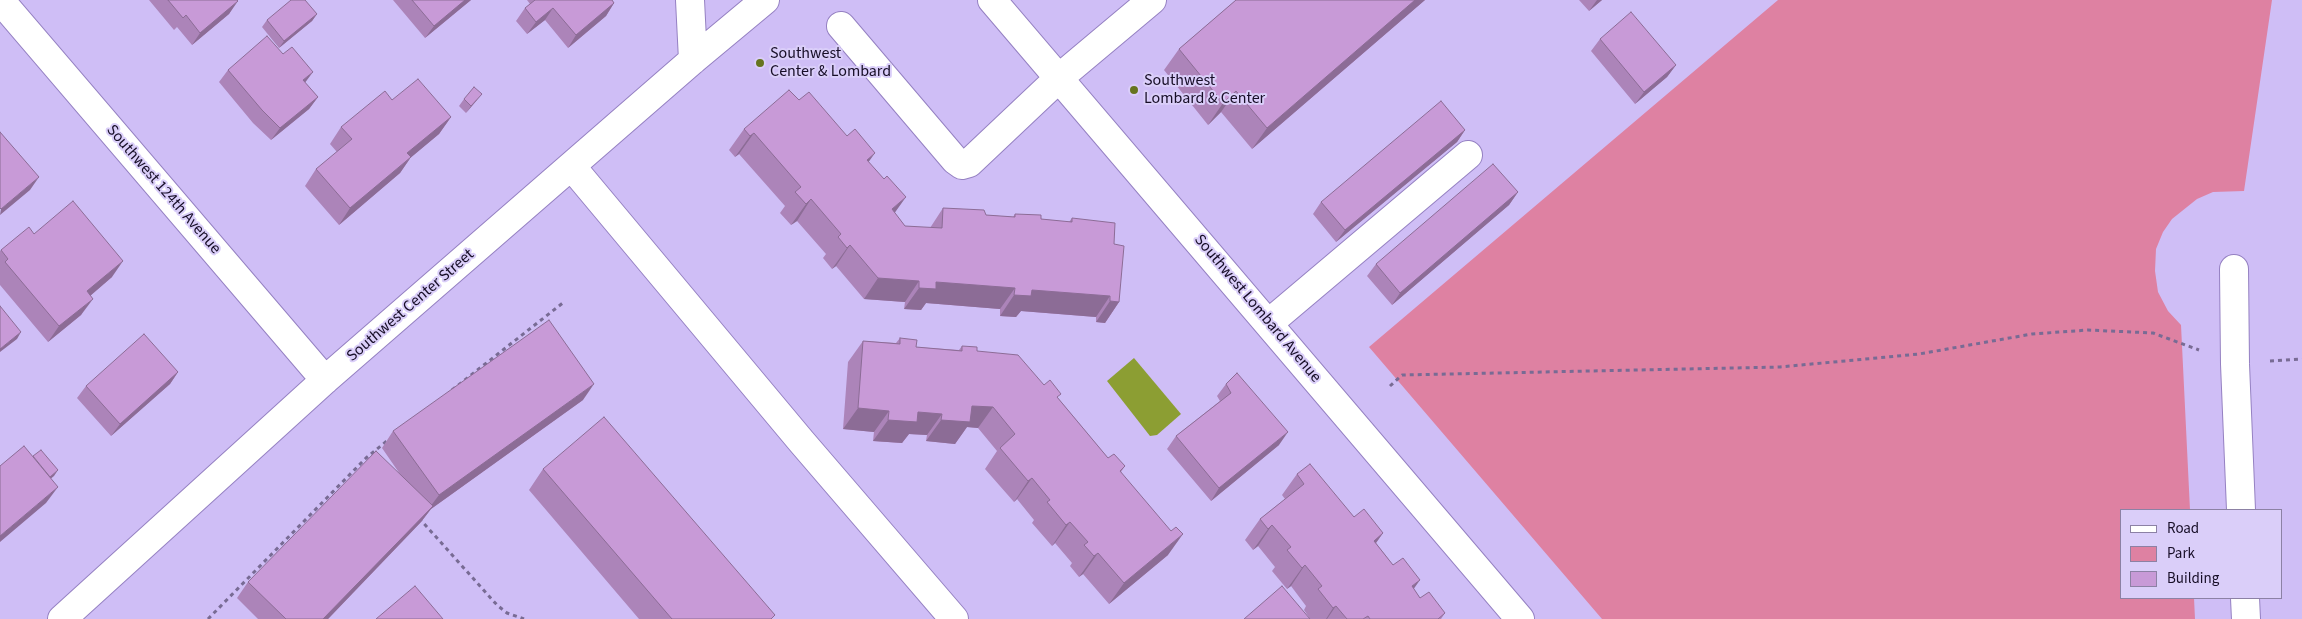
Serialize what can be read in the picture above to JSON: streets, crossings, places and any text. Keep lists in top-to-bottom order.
{
  "streets": {
    "street": ["Southwest 124th Avenue", "Southwest Center Street", "Southwest Lombard Avenue"]
  },
  "crossings": [
    ["Southwest 124th Avenue", "Southwest Center Street"]
  ],
  "places": ["Southwest Center & Lombard", "Southwest Lombard & Center"],
  "legend": ["Road", "Park", "Building"]
}
